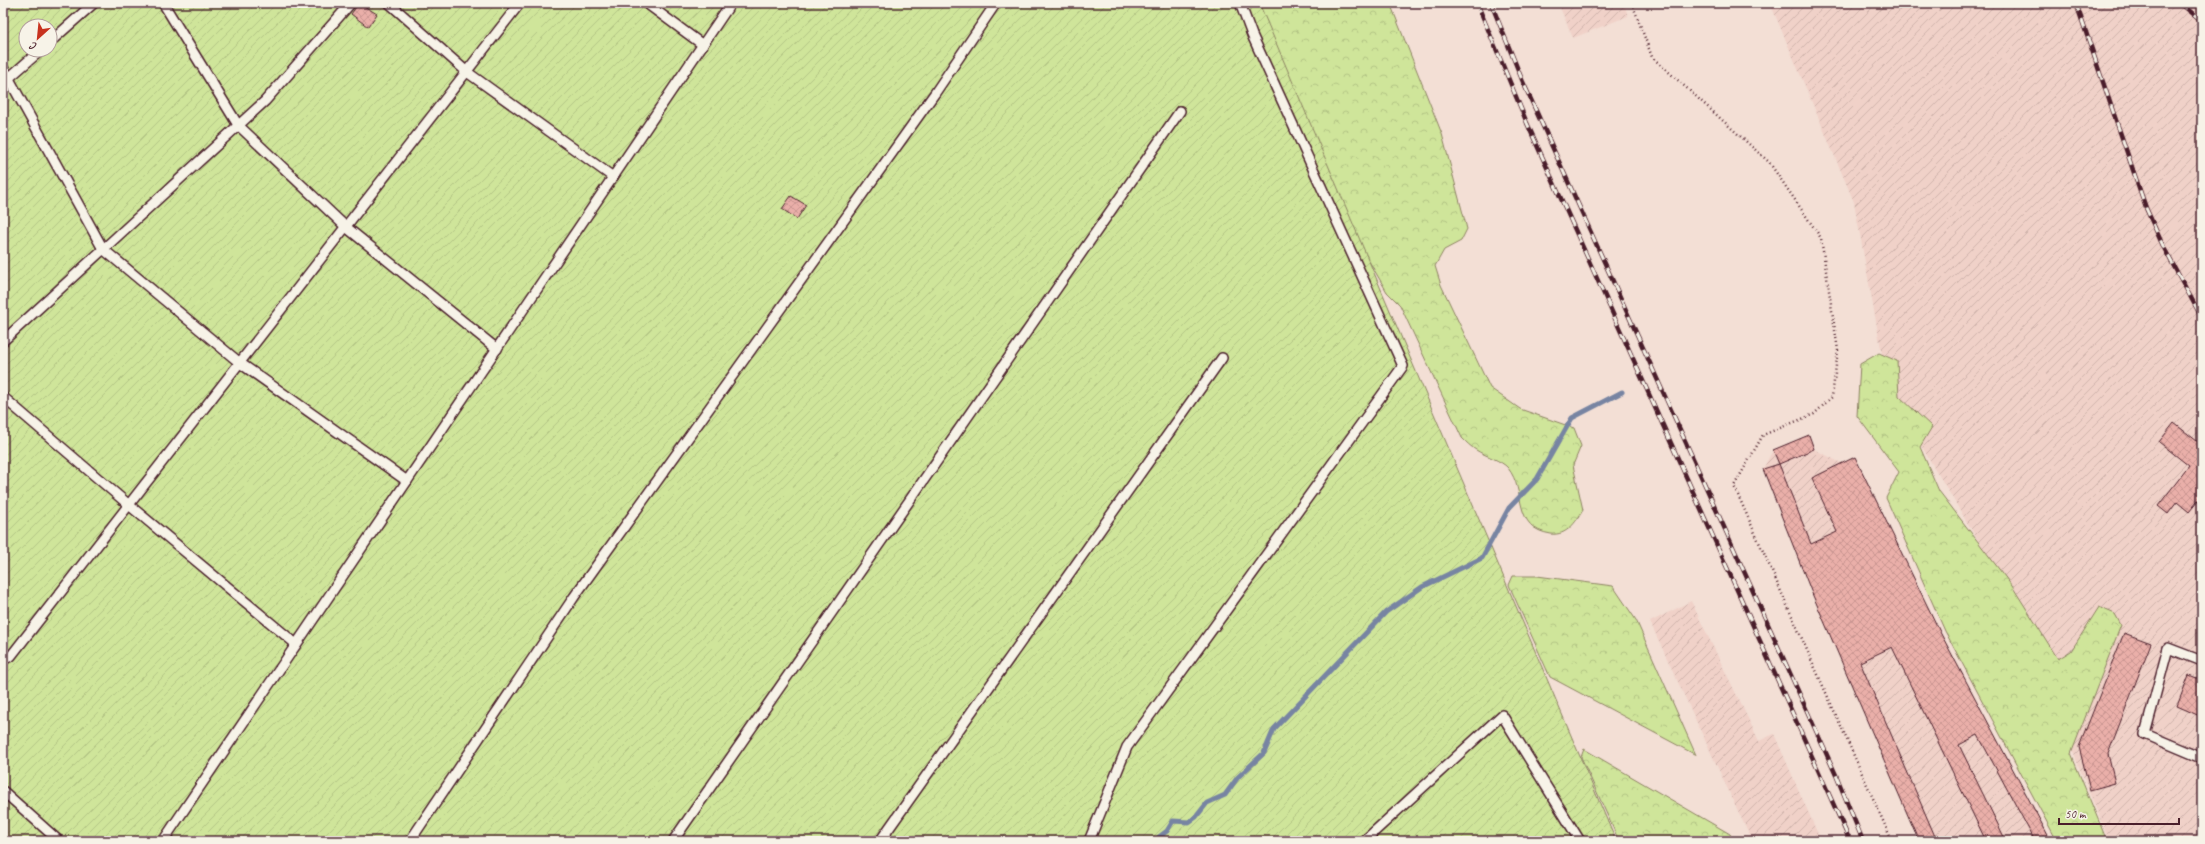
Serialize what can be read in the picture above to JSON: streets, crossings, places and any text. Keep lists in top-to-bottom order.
{
  "scale_bar": "50 m",
  "north": "bottom left"
}
